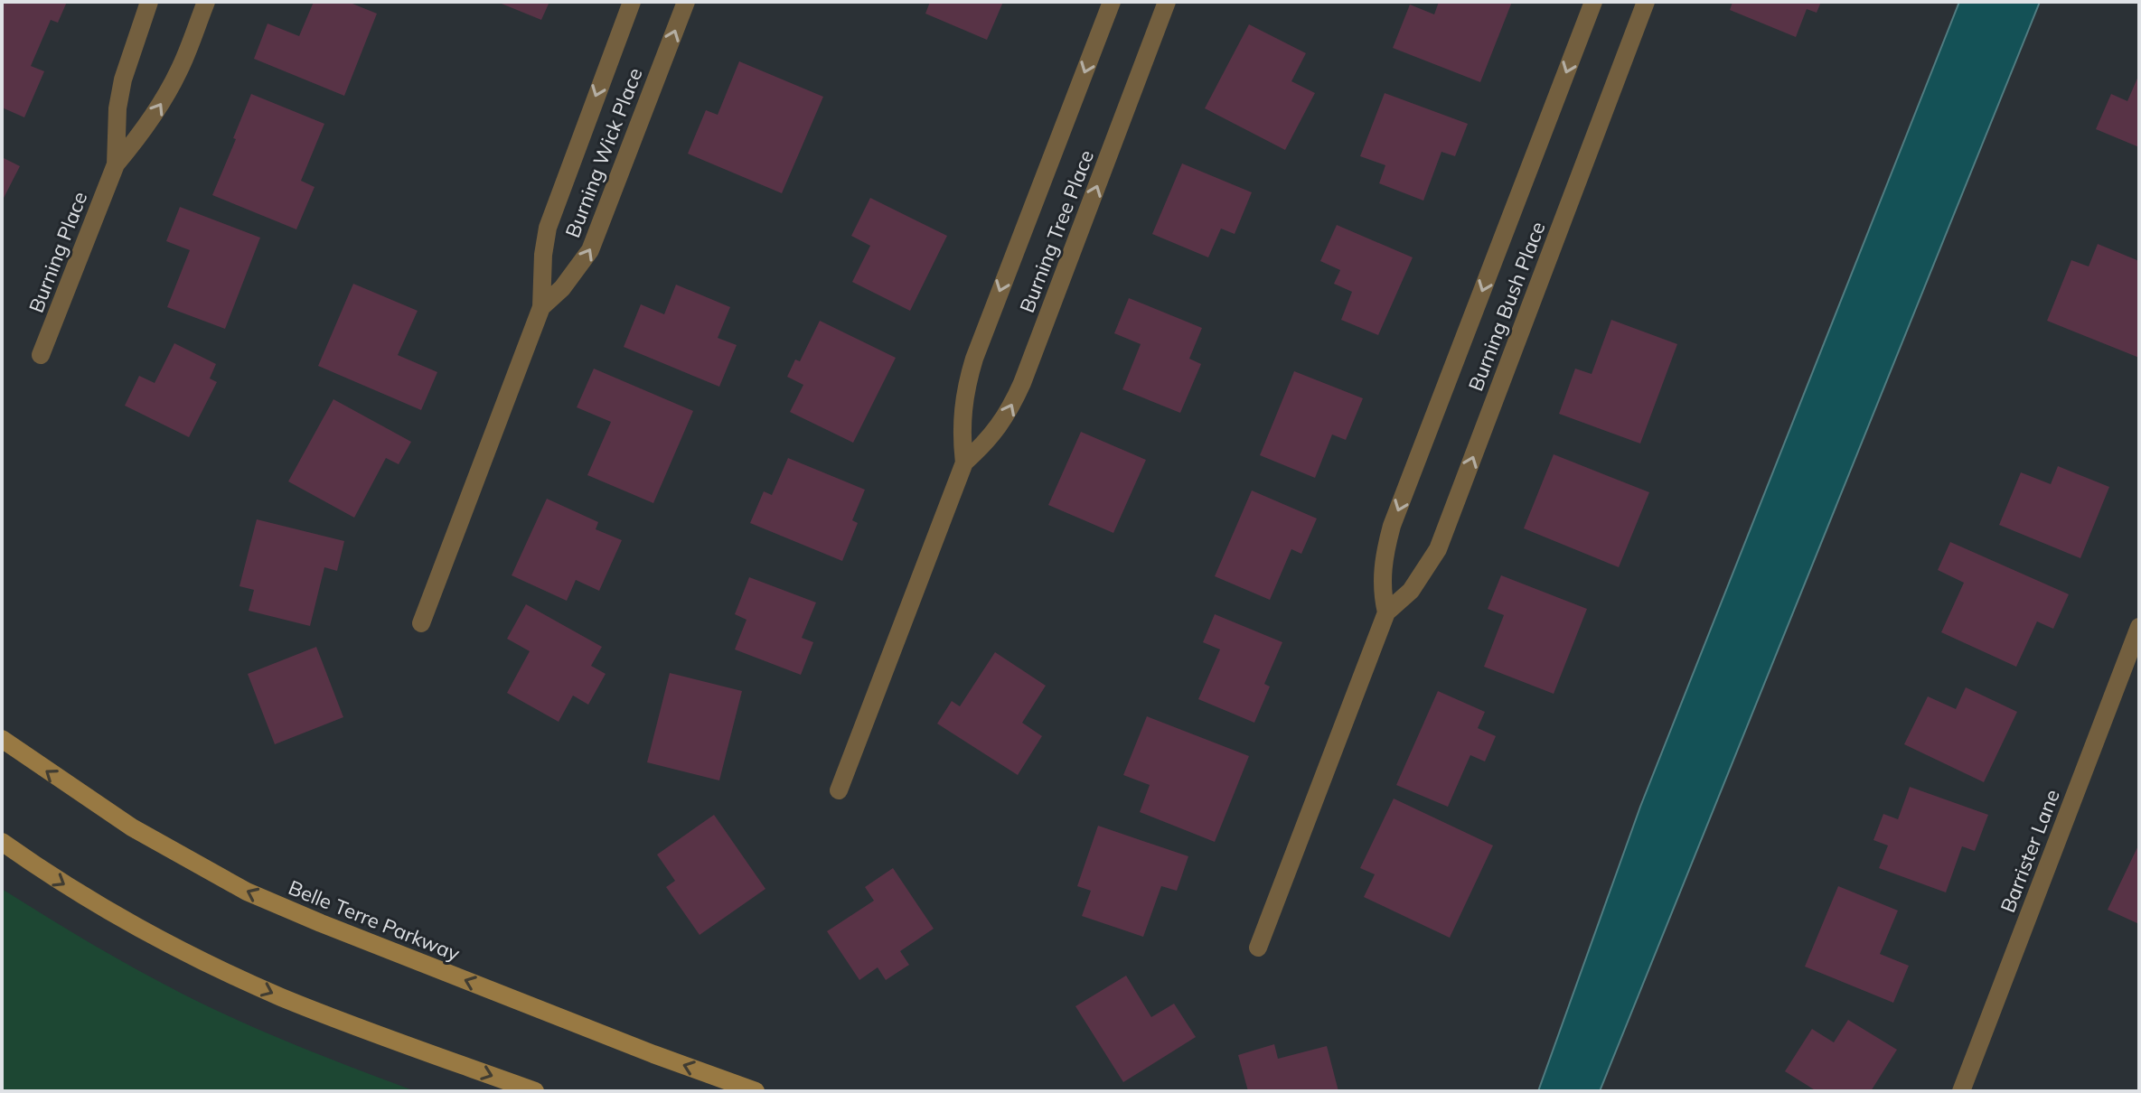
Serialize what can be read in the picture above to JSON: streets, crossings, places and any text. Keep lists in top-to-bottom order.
{
  "streets": {
    "main road": ["Belle Terre Parkway"],
    "street": [
      "Burning Wick Place",
      "Burning Tree Place",
      "Burning Place",
      "Burning Bush Place",
      "Barrister Lane"
    ]
  }
}
